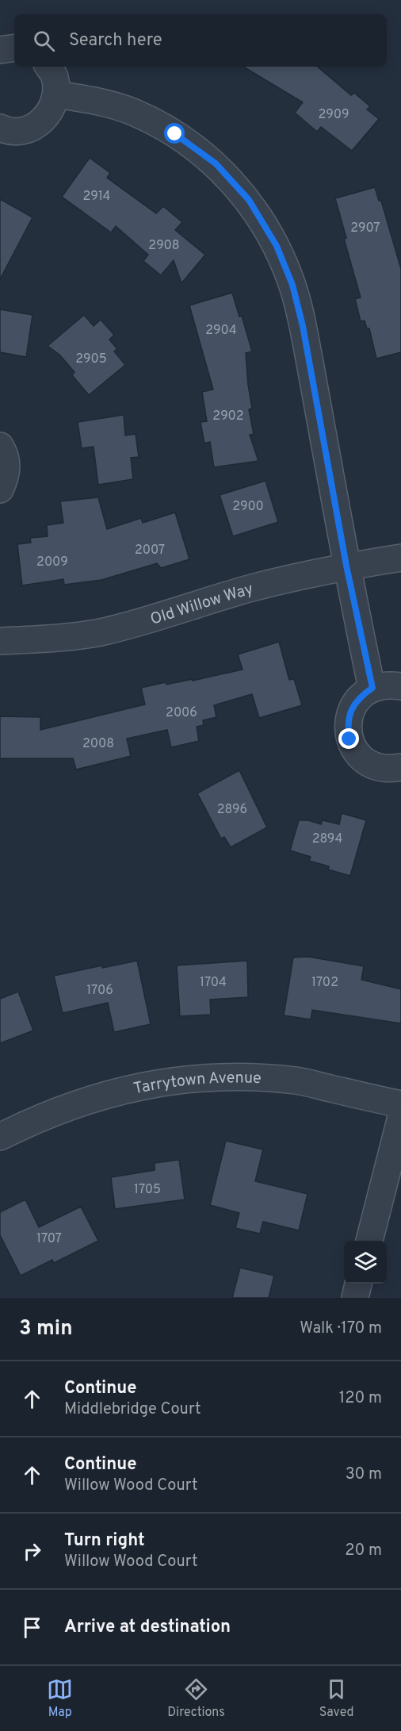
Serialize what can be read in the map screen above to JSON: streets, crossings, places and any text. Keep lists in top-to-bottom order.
{
  "streets": {
    "street": ["Old Willow Way", "Tarrytown Avenue"]
  },
  "house_numbers": [
    "2909",
    "2914",
    "2907",
    "2908",
    "2904",
    "2905",
    "2902",
    "2900",
    "2007",
    "2009",
    "2006",
    "2008",
    "2896",
    "2894",
    "1704",
    "1702",
    "1706",
    "1705",
    "1707"
  ],
  "page": {
    "search": "Search here",
    "heading": ["3 min", "Walk · 170 m"],
    "list": [
      ["Continue", "Middlebridge Court", "120 m"],
      ["Continue", "Willow Wood Court", "30 m"],
      ["Turn right", "Willow Wood Court", "20 m"],
      "Arrive at destination"
    ],
    "nav": ["Map", "Directions", "Saved"]
  }
}
